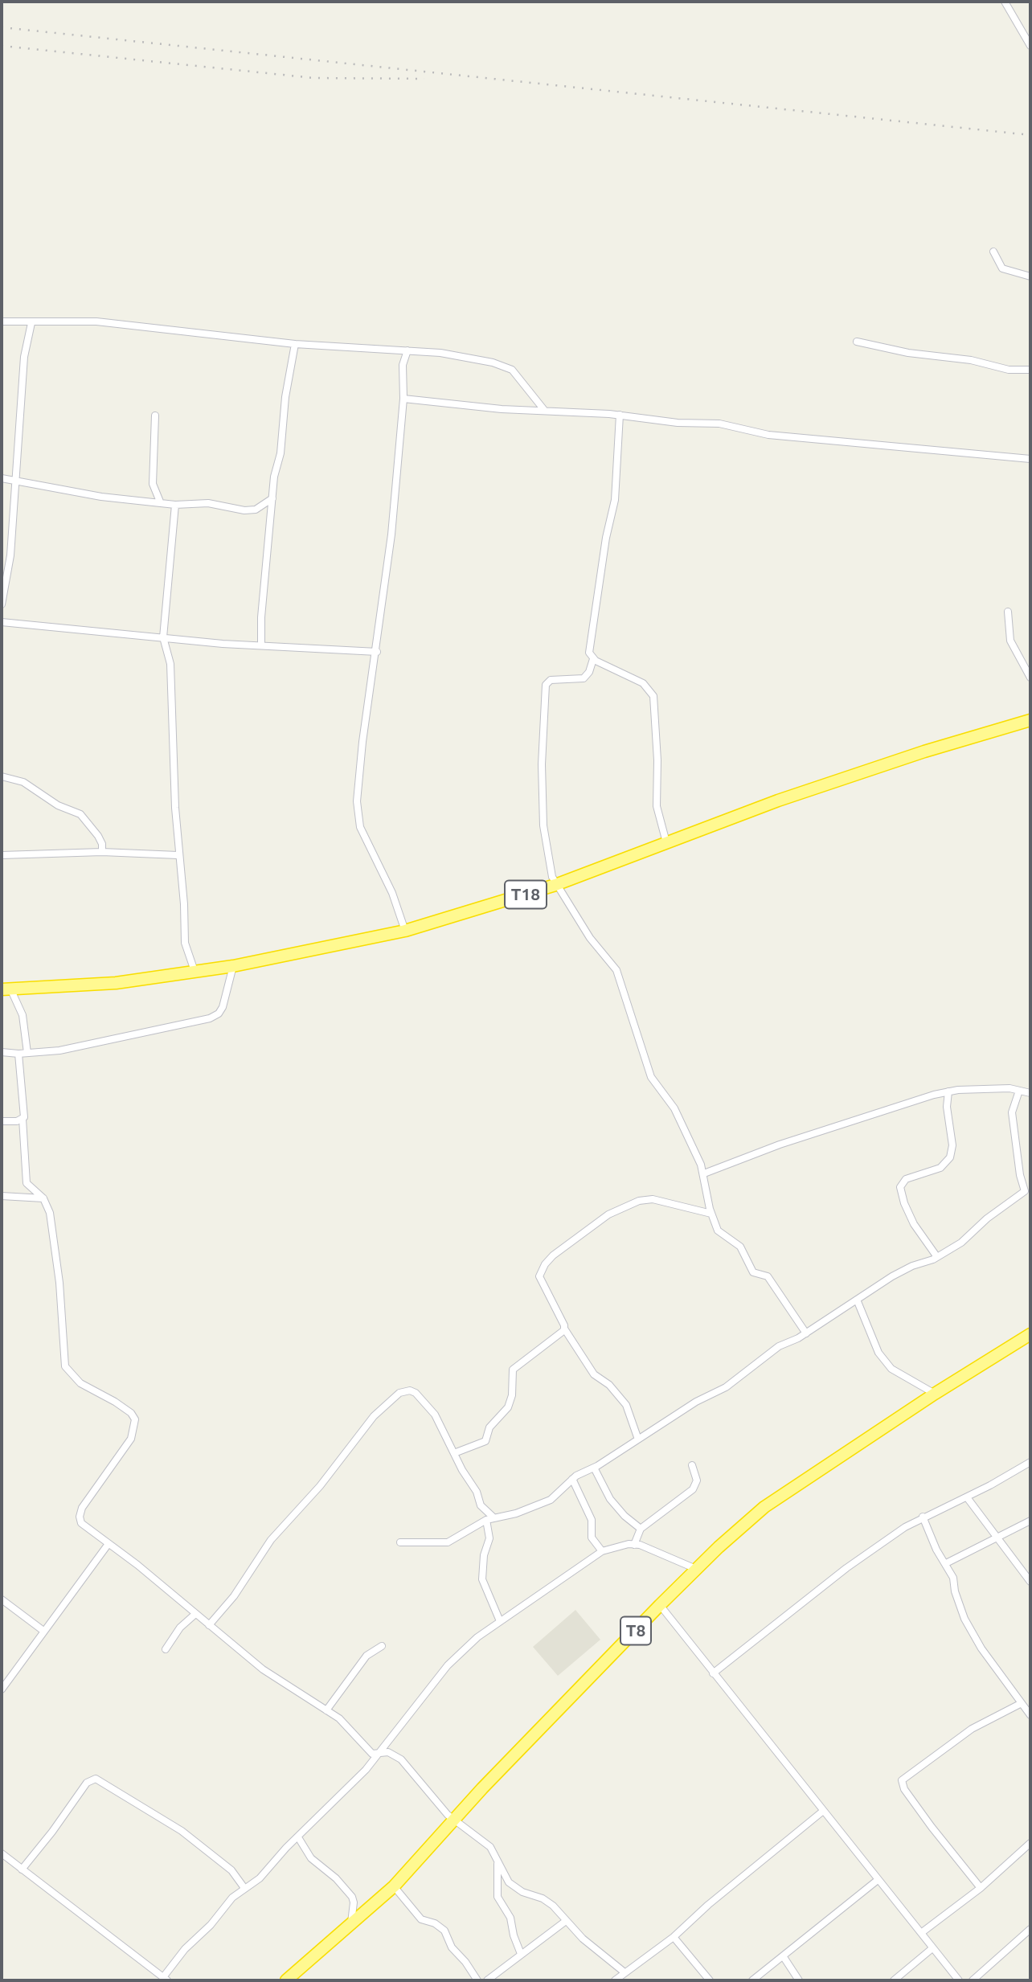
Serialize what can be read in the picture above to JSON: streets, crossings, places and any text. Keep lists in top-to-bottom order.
{
  "streets": {
    "highway": ["T18", "T8"]
  }
}
